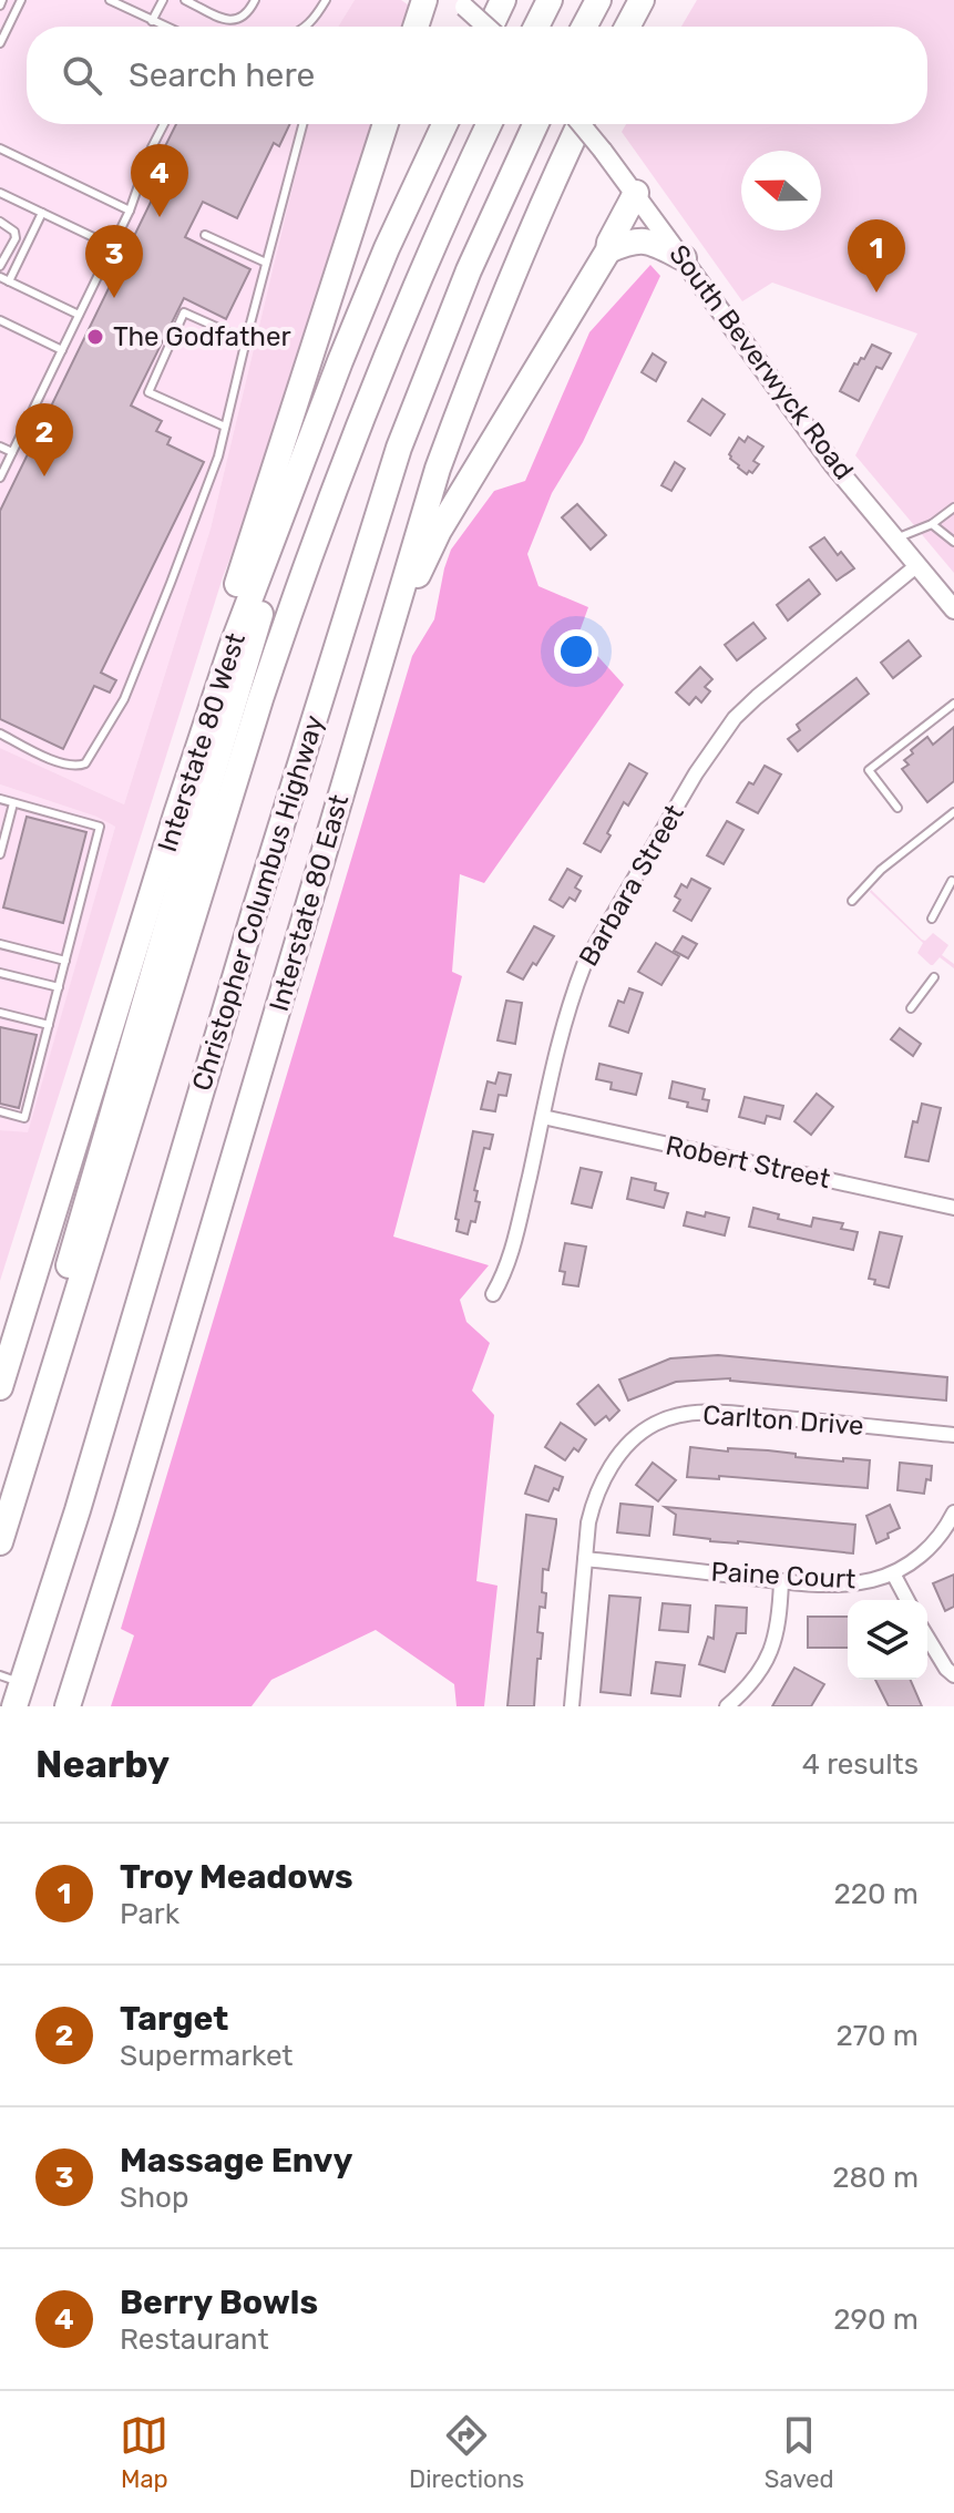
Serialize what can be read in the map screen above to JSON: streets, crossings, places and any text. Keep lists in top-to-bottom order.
{
  "streets": {
    "highway": ["Interstate 80 West", "Christopher Columbus Highway", "Interstate 80 East"],
    "main road": ["South Beverwyck Road"],
    "street": [
      "Barbara Street",
      "Robert Street",
      "Carlton Drive",
      "Paine Court"
    ]
  },
  "crossings": [
    ["South Beverwyck Road", "Barbara Street"],
    ["Barbara Street", "Robert Street"],
    ["Carlton Drive", "Paine Court"]
  ],
  "places": ["The Godfather"],
  "north": "left",
  "page": {
    "search": "Search here",
    "pins": [
      "4",
      "1",
      "3",
      "2"
    ],
    "heading": ["Nearby", "4 results"],
    "list": [
      {
        "mark": "1",
        "name": "Troy Meadows",
        "note": "Park",
        "value": "220 m"
      },
      {
        "mark": "2",
        "name": "Target",
        "note": "Supermarket",
        "value": "270 m"
      },
      {
        "mark": "3",
        "name": "Massage Envy",
        "note": "Shop",
        "value": "280 m"
      },
      {
        "mark": "4",
        "name": "Berry Bowls",
        "note": "Restaurant",
        "value": "290 m"
      }
    ],
    "nav": ["Map", "Directions", "Saved"]
  }
}
